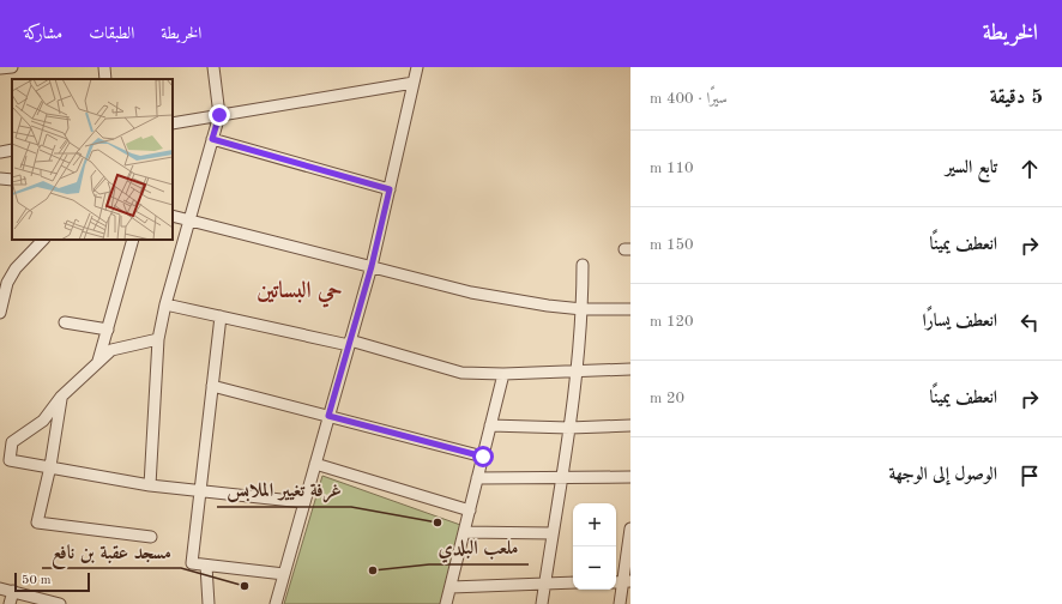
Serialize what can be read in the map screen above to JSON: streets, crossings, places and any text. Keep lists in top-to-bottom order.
{
  "districts": ["حي البساتين"],
  "places": ["غرفة تغيير الملابس", "ملعب البلدي", "مسجد عقبة بن نافع"],
  "scale_bar": "50 m",
  "page": {
    "header": "الخريطة",
    "nav": ["الخريطة", "الطبقات", "مشاركة"],
    "heading": ["5 دقيقة", "سيرًا · 400 m"],
    "list": [
      ["تابع السير", "110 m"],
      ["انعطف يمينًا", "150 m"],
      ["انعطف يسارًا", "120 m"],
      ["انعطف يمينًا", "20 m"],
      "الوصول إلى الوجهة"
    ],
    "map_buttons": ["+", "−"],
    "scale": "50 m"
  }
}
